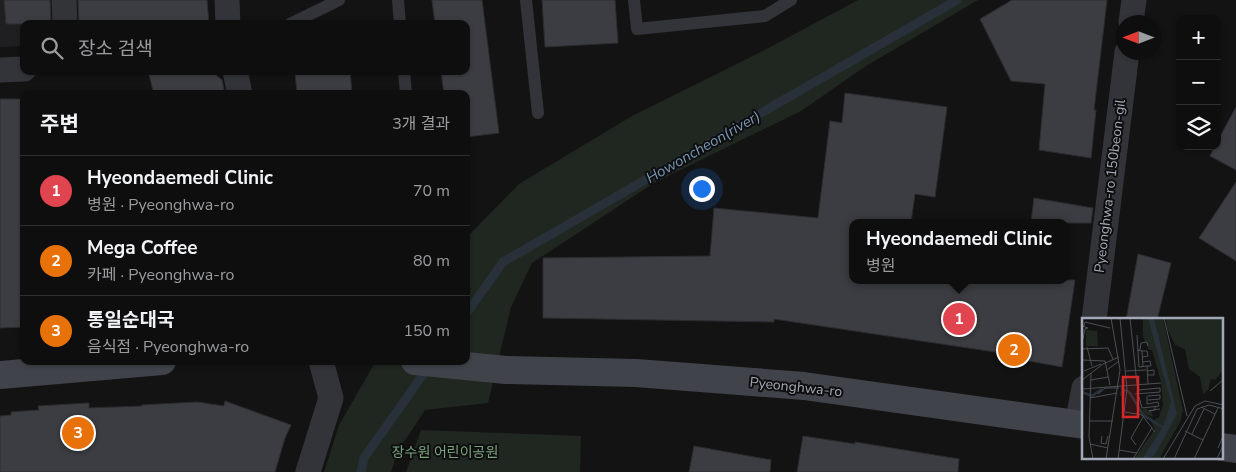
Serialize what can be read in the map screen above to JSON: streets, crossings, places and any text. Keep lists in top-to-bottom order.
{
  "streets": {
    "main road": ["Pyeonghwa-ro"],
    "street": ["Pyeonghwa-ro 150beon-gil"]
  },
  "water": ["Howoncheon(river)"],
  "parks": ["장수원 어린이공원"],
  "north": "left",
  "page": {
    "map_buttons": ["+", "−"],
    "search": "장소 검색",
    "heading": ["주변", "3개 결과"],
    "list": [
      {
        "mark": "1",
        "name": "Hyeondaemedi Clinic",
        "note": "병원 · Pyeonghwa-ro",
        "value": "70 m"
      },
      {
        "mark": "2",
        "name": "Mega Coffee",
        "note": "카페 · Pyeonghwa-ro",
        "value": "80 m"
      },
      {
        "mark": "3",
        "name": "통일순대국",
        "note": "음식점 · Pyeonghwa-ro",
        "value": "150 m"
      }
    ],
    "popup": ["Hyeondaemedi Clinic", "병원"],
    "pins": ["1", "2", "3"]
  }
}
